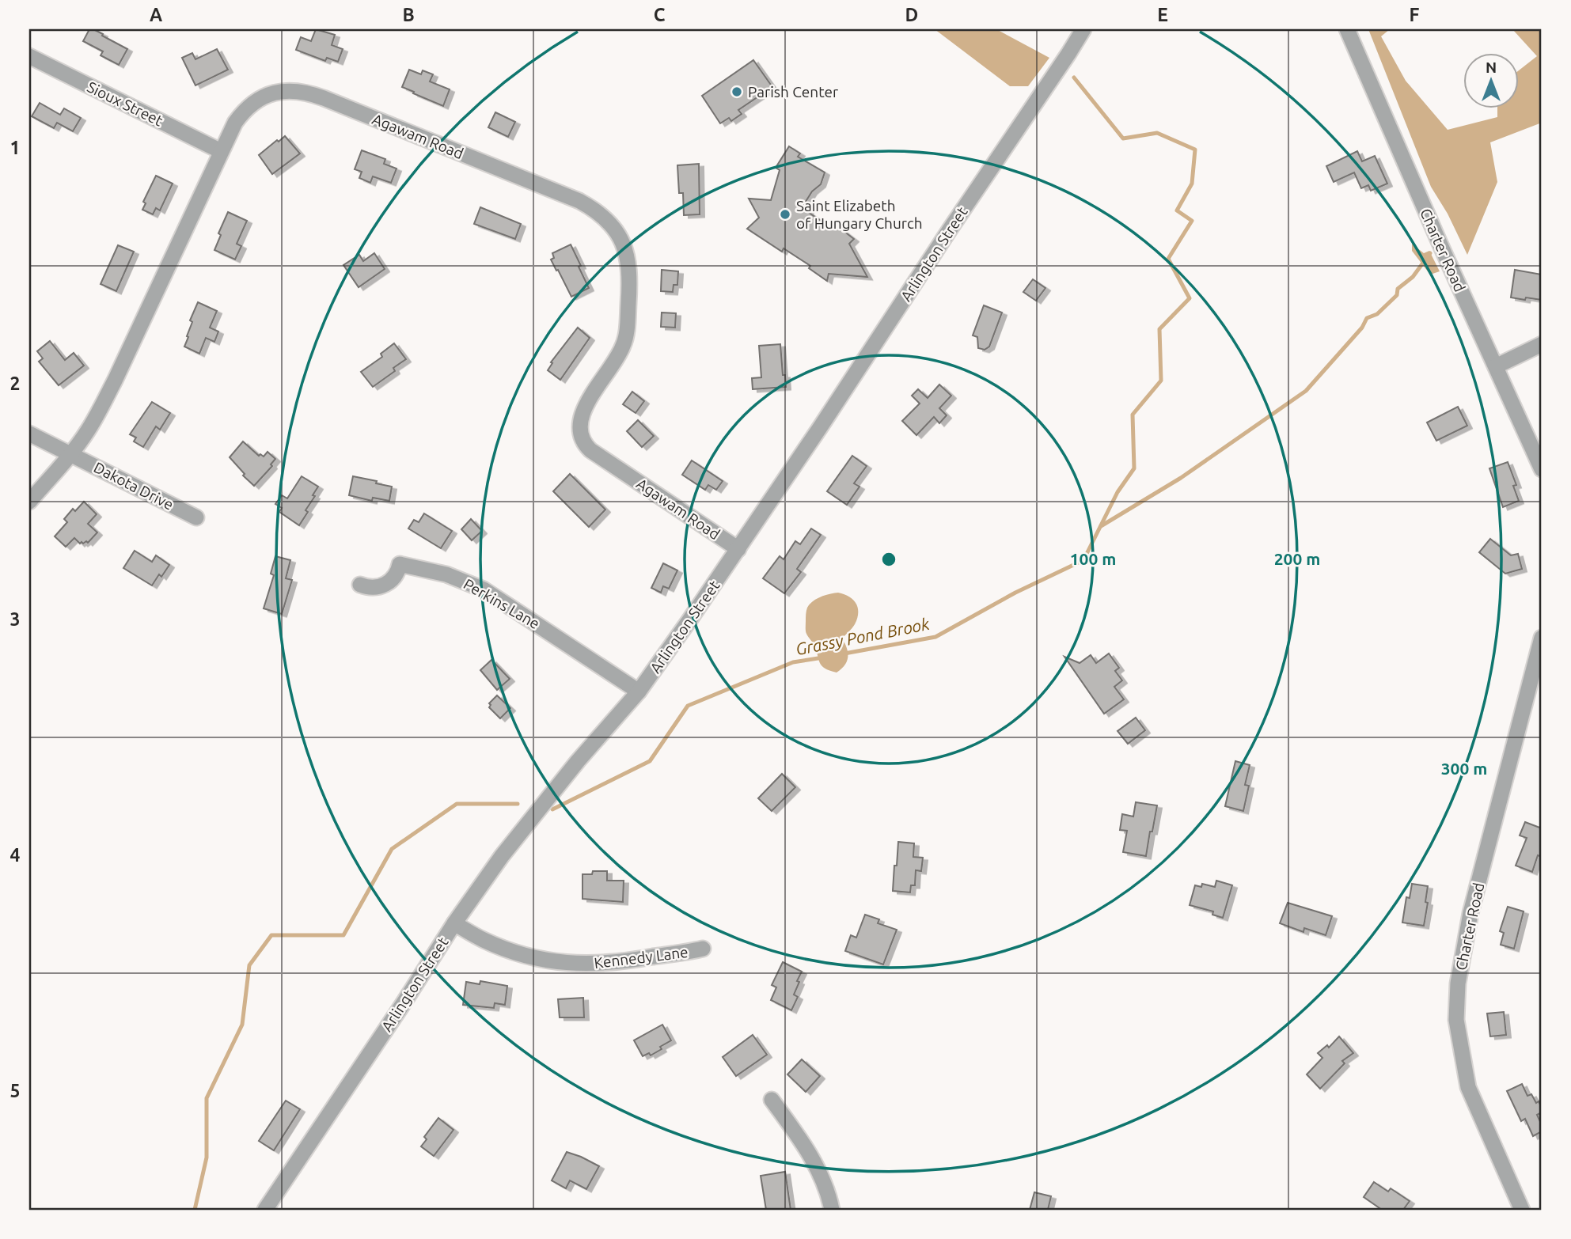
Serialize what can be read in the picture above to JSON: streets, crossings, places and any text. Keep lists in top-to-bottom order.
{
  "streets": {
    "street": [
      "Sioux Street",
      "Agawam Road",
      "Charter Road",
      "Arlington Street",
      "Dakota Drive",
      "Perkins Lane",
      "Kennedy Lane"
    ]
  },
  "crossings": [
    ["Sioux Street", "Agawam Road"],
    ["Agawam Road", "Arlington Street"],
    ["Agawam Road", "Dakota Drive"],
    ["Arlington Street", "Perkins Lane"],
    ["Arlington Street", "Kennedy Lane"]
  ],
  "water": ["Grassy Pond Brook"],
  "places": ["Parish Center", "Saint Elizabeth of Hungary Church"],
  "north": "top",
  "grid": {
    "columns": [
      "A",
      "B",
      "C",
      "D",
      "E",
      "F"
    ],
    "rows": [
      "1",
      "2",
      "3",
      "4",
      "5"
    ]
  },
  "rings": ["100 m", "200 m", "300 m"]
}
